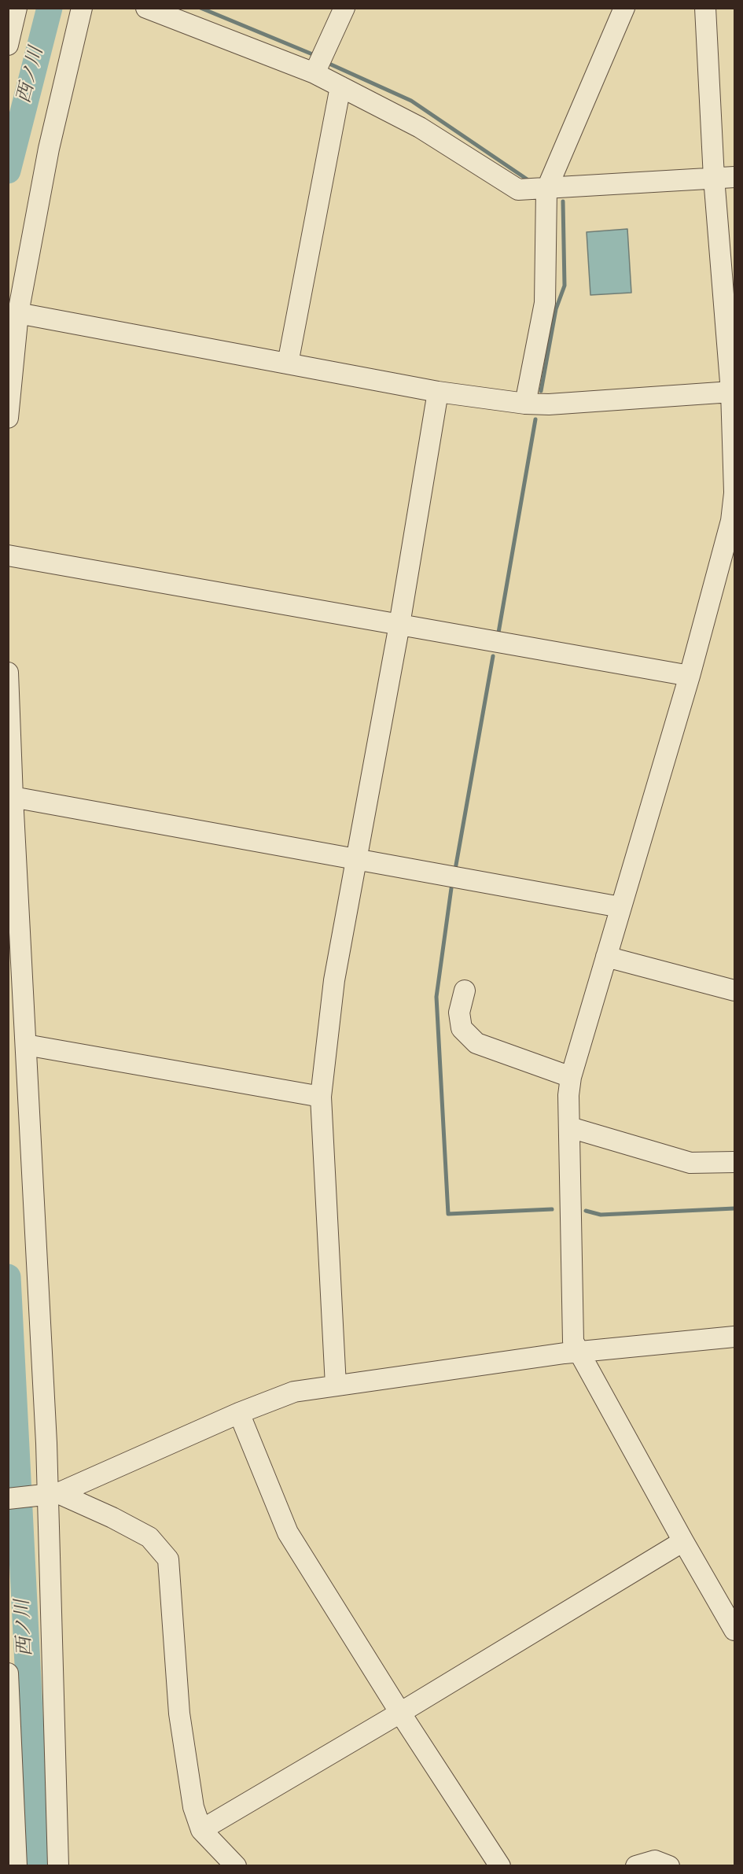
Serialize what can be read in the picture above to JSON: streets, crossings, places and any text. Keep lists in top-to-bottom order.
{
  "water": ["西ノ川"]
}
